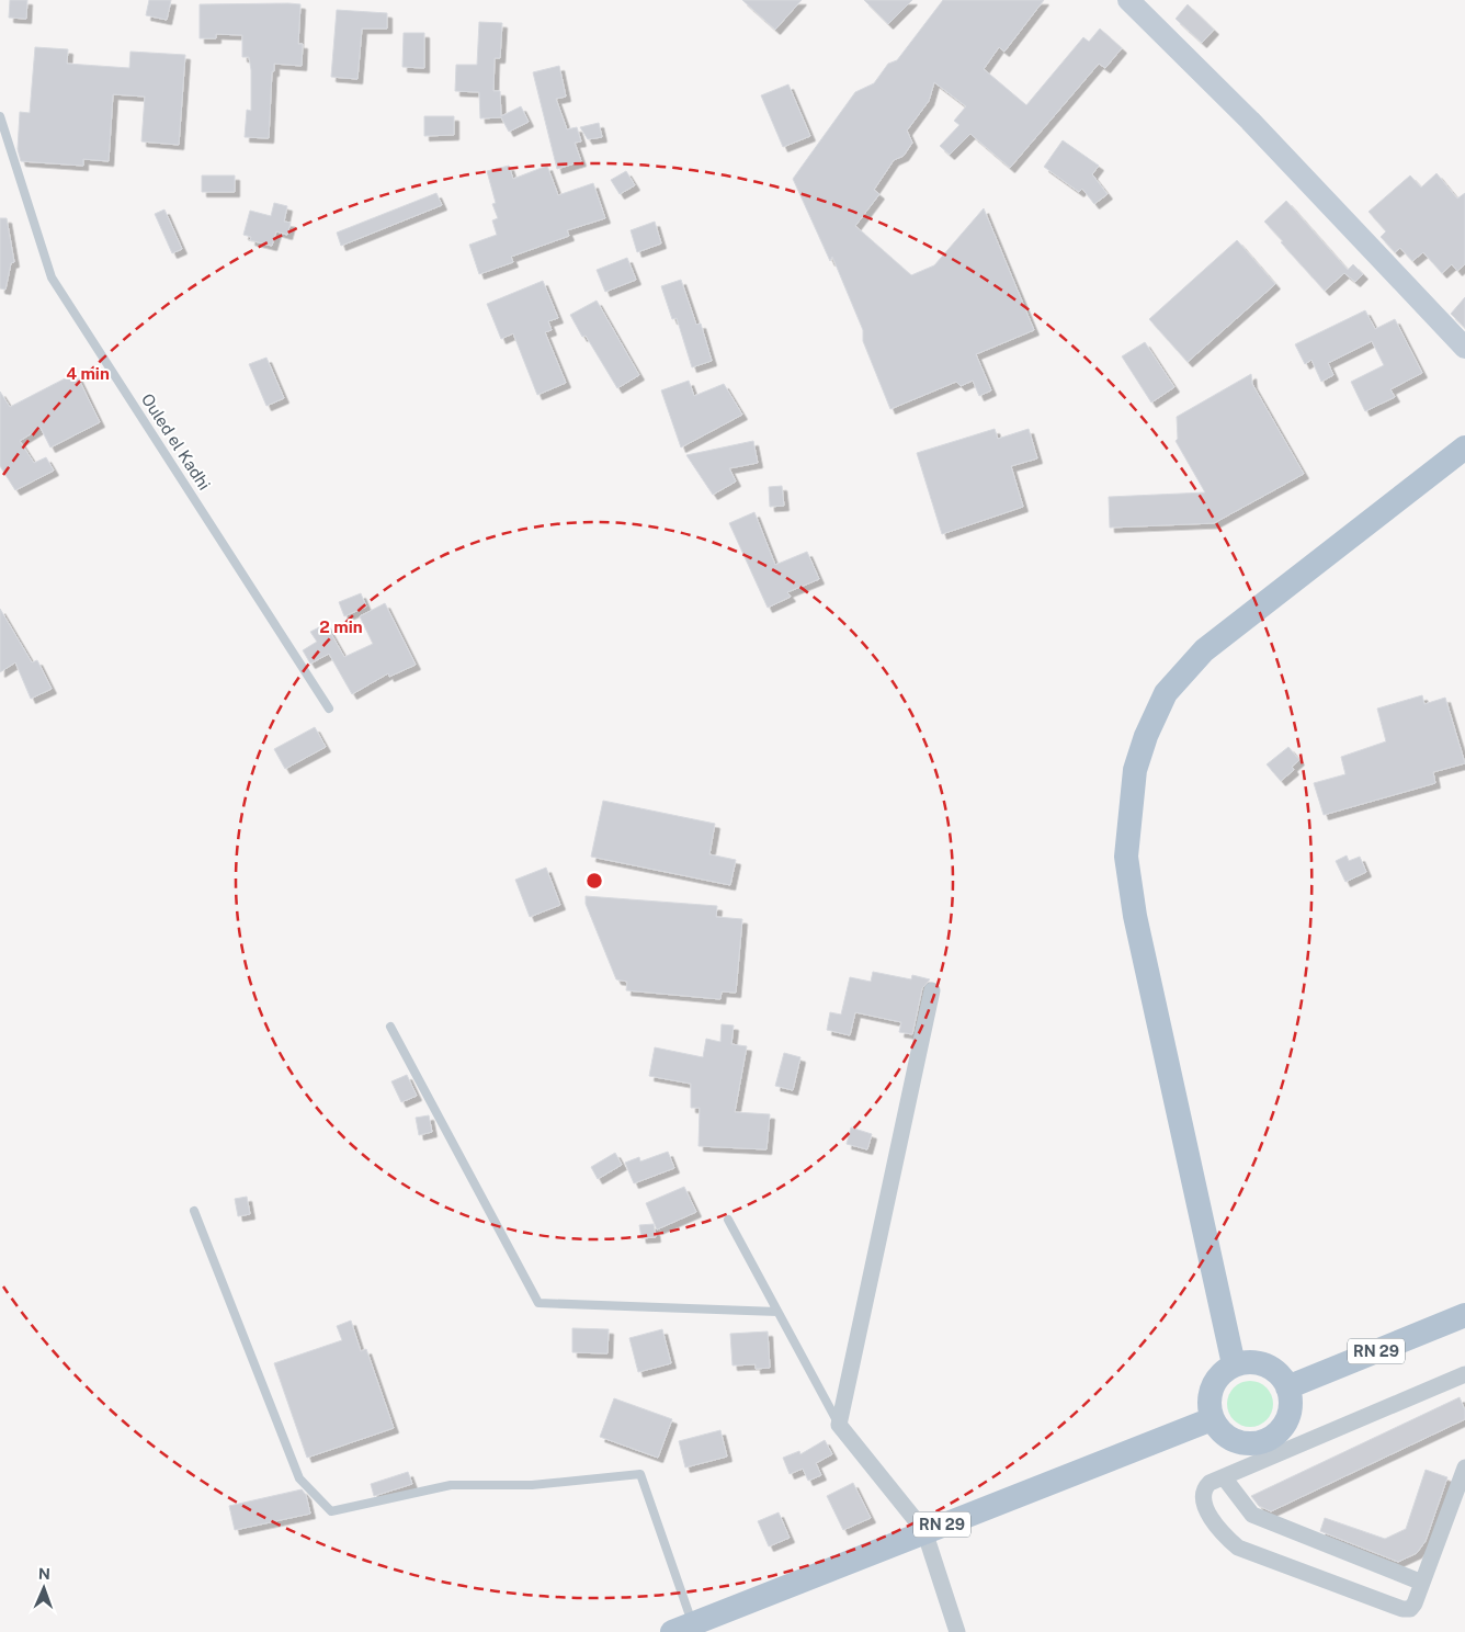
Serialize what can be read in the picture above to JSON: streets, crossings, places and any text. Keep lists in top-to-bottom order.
{
  "streets": {
    "main road": ["RN 29"],
    "lane": ["Ouled el Kadhi"]
  },
  "north": "top",
  "rings": ["4 min", "2 min"]
}
